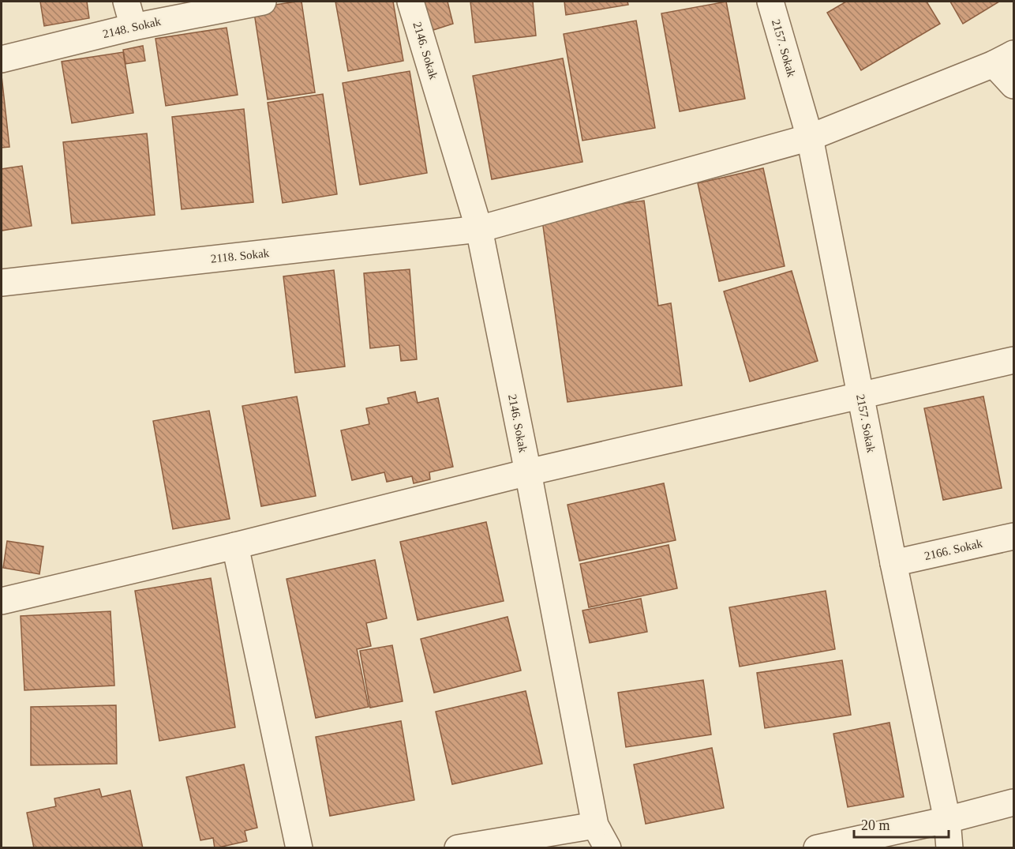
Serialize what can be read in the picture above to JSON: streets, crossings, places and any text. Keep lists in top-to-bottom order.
{
  "streets": {
    "street": [
      "2148. Sokak",
      "2157. Sokak",
      "2146. Sokak",
      "2118. Sokak",
      "2166. Sokak"
    ]
  },
  "crossings": [
    ["2157. Sokak", "2118. Sokak"],
    ["2157. Sokak", "2166. Sokak"],
    ["2146. Sokak", "2118. Sokak"]
  ],
  "scale_bar": "20 m"
}
